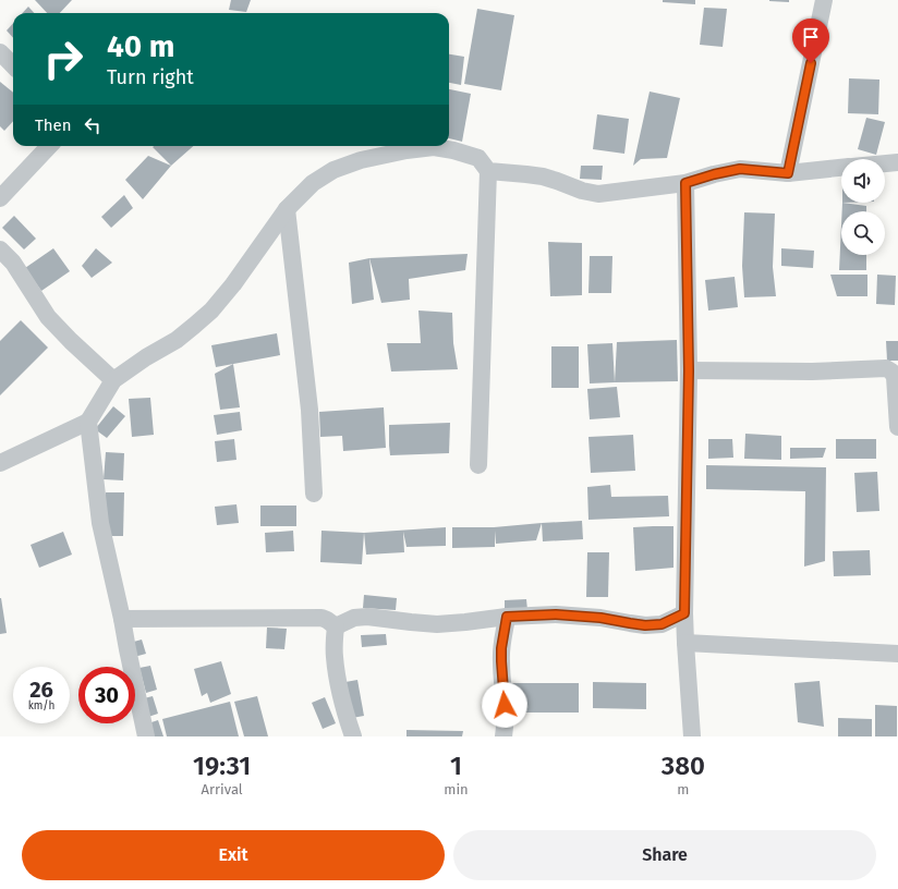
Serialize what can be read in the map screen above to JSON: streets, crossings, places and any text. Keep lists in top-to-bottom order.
{
  "page": {
    "turn": ["40 m", "Turn right"],
    "then": "Then",
    "speed": "26 km/h",
    "limit": "30",
    "eta": [
      "19:31",
      "Arrival",
      "1",
      "min",
      "380",
      "m"
    ],
    "buttons": ["Exit", "Share"]
  }
}
